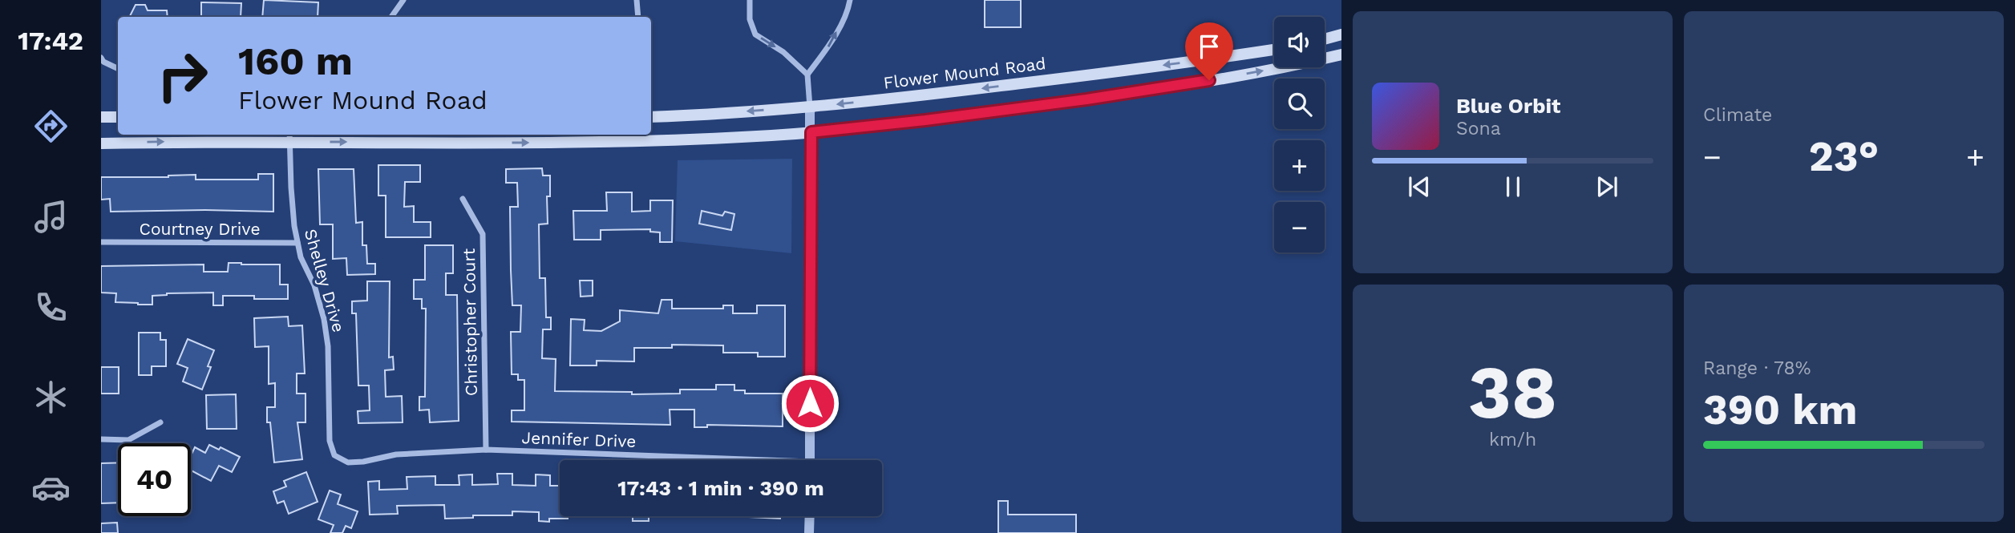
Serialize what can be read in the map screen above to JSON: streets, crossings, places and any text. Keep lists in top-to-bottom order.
{
  "streets": {
    "main road": ["Flower Mound Road"],
    "street": [
      "Courtney Drive",
      "Shelley Drive",
      "Christopher Court",
      "Jennifer Drive"
    ]
  },
  "crossings": [
    ["Courtney Drive", "Shelley Drive"],
    ["Shelley Drive", "Jennifer Drive"],
    ["Christopher Court", "Jennifer Drive"]
  ],
  "page": {
    "tabs": "17:42",
    "tile": [
      "Climate",
      ["38", "km/h"],
      ["Range · 78%", "390 km"]
    ],
    "map_buttons": ["+", "−"],
    "turn": ["160 m", "Flower Mound Road"],
    "song": ["Blue Orbit", "Sona"],
    "heat": ["−", "23°", "+"],
    "limit": "40",
    "trip": "17:43 · 1 min · 390 m"
  }
}
